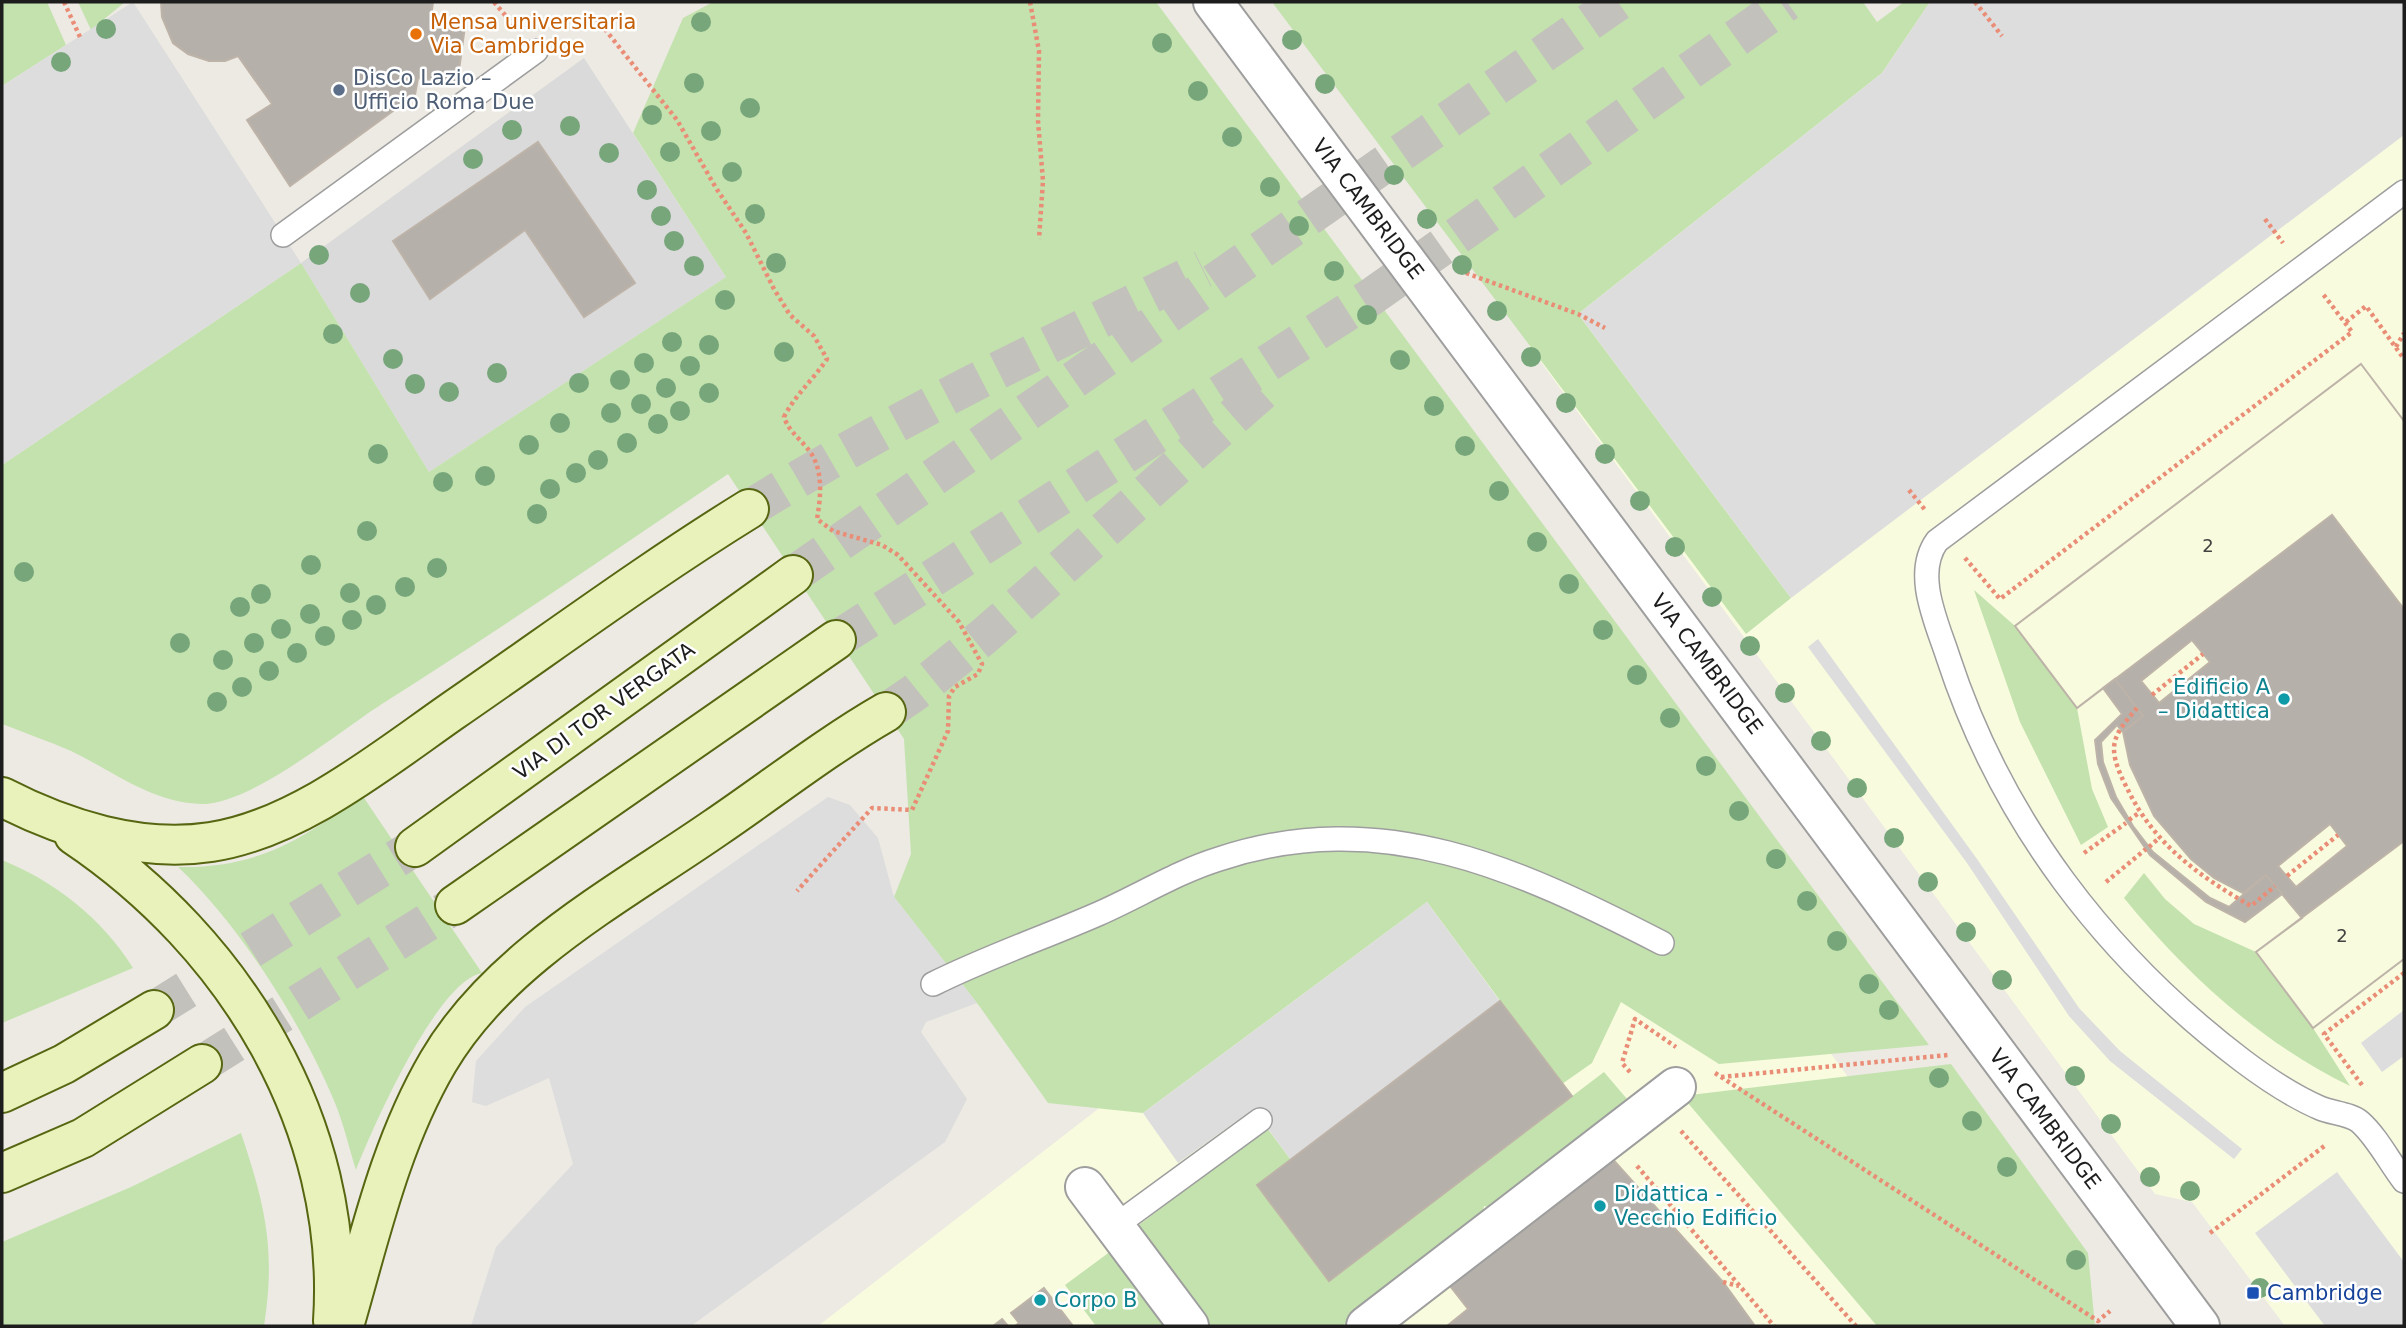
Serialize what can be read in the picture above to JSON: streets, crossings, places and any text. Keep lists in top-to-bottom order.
{
  "streets": {
    "main road": ["VIA DI TOR VERGATA"],
    "street": ["VIA CAMBRIDGE"]
  },
  "places": {
    "other": [
      "Mensa universitaria Via Cambridge",
      "DisCo Lazio – Ufficio Roma Due",
      "Edificio A – Didattica",
      "Didattica - Vecchio Edificio",
      "Corpo B"
    ],
    "transit": ["Cambridge"]
  },
  "house_numbers": ["2", "2"]
}
